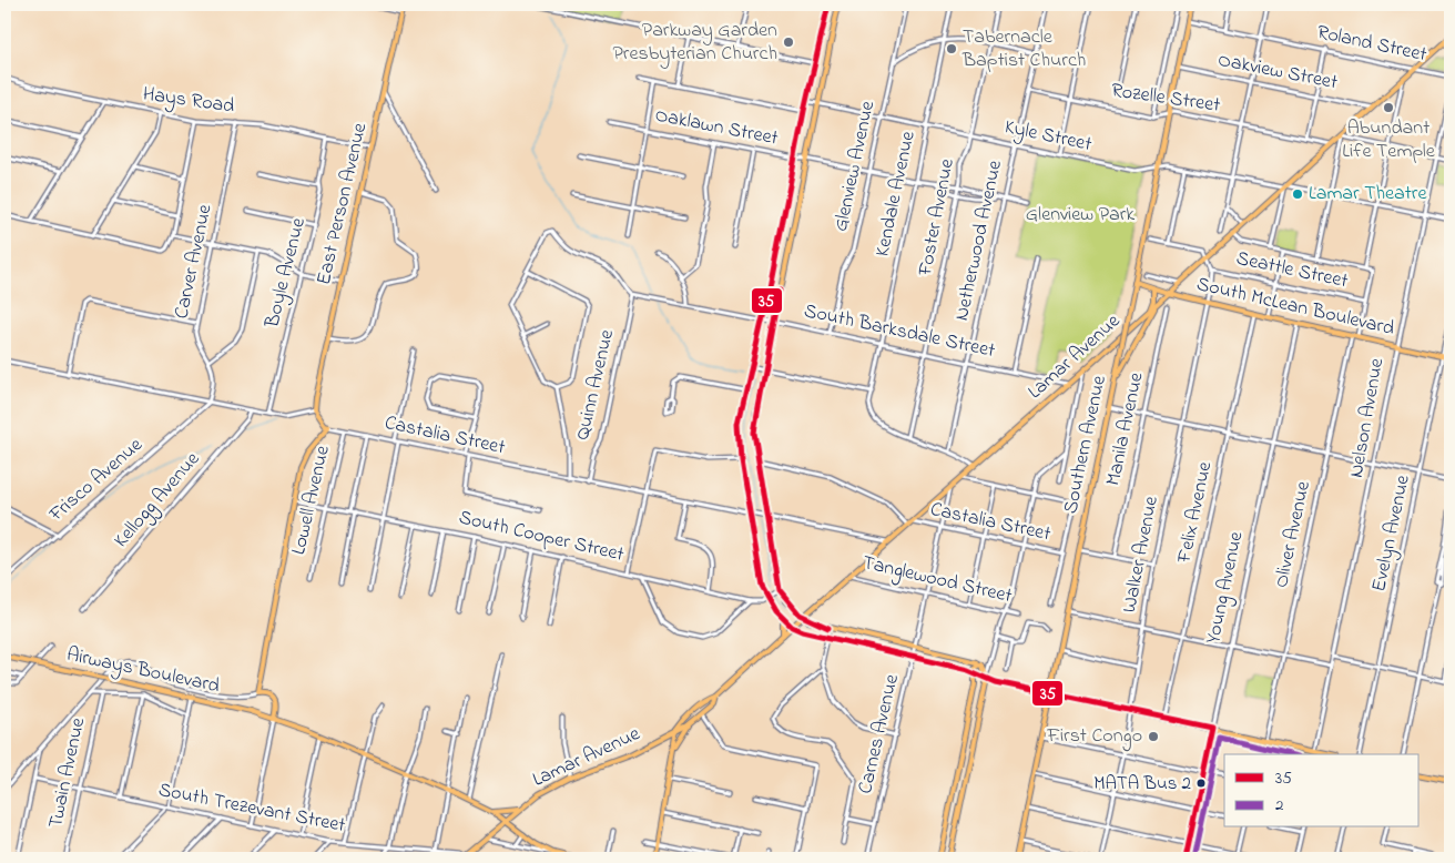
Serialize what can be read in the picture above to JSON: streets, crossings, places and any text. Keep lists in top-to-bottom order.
{
  "streets": {
    "main road": [
      "East Person Avenue",
      "South McLean Boulevard",
      "Lamar Avenue",
      "Southern Avenue",
      "Airways Boulevard"
    ],
    "street": [
      "Roland Street",
      "Oakview Street",
      "Rozelle Street",
      "Hays Road",
      "Oaklawn Street",
      "Kyle Street",
      "Glenview Avenue",
      "Kendale Avenue",
      "Foster Avenue",
      "Netherwood Avenue",
      "Carver Avenue",
      "Seattle Street",
      "Boyle Avenue",
      "South Barksdale Street",
      "Quinn Avenue",
      "Nelson Avenue",
      "Manila Avenue",
      "Castalia Street",
      "Frisco Avenue",
      "Kellogg Avenue",
      "Lowell Avenue",
      "Felix Avenue",
      "Evelyn Avenue",
      "Oliver Avenue",
      "South Cooper Street",
      "Walker Avenue",
      "Tanglewood Street",
      "Young Avenue",
      "Carnes Avenue",
      "Twain Avenue",
      "South Trezevant Street"
    ]
  },
  "crossings": [
    ["Roland Street", "Lamar Avenue"],
    ["Roland Street", "Southern Avenue"],
    ["Oakview Street", "Lamar Avenue"],
    ["Oakview Street", "Southern Avenue"],
    ["Rozelle Street", "Netherwood Avenue"],
    ["Rozelle Street", "Lamar Avenue"],
    ["Rozelle Street", "Southern Avenue"],
    ["Hays Road", "East Person Avenue"],
    ["Hays Road", "Carver Avenue"],
    ["Hays Road", "Boyle Avenue"],
    ["Oaklawn Street", "Glenview Avenue"],
    ["Oaklawn Street", "Kendale Avenue"],
    ["Kyle Street", "Glenview Avenue"],
    ["Kyle Street", "Kendale Avenue"],
    ["Kyle Street", "Foster Avenue"],
    ["Kyle Street", "Netherwood Avenue"],
    ["Kyle Street", "Lamar Avenue"],
    ["Kyle Street", "Nelson Avenue"],
    ["Kyle Street", "Southern Avenue"],
    ["Glenview Avenue", "South Barksdale Street"],
    ["Kendale Avenue", "Foster Avenue"],
    ["Kendale Avenue", "South Barksdale Street"],
    ["Foster Avenue", "South Barksdale Street"],
    ["Netherwood Avenue", "South Barksdale Street"],
    ["Carver Avenue", "Frisco Avenue"],
    ["Seattle Street", "Lamar Avenue"],
    ["Seattle Street", "Walker Avenue"],
    ["South McLean Boulevard", "Lamar Avenue"],
    ["South McLean Boulevard", "Nelson Avenue"],
    ["South McLean Boulevard", "Southern Avenue"],
    ["South McLean Boulevard", "Felix Avenue"],
    ["South McLean Boulevard", "Evelyn Avenue"],
    ["South McLean Boulevard", "Oliver Avenue"],
    ["South McLean Boulevard", "Walker Avenue"],
    ["South McLean Boulevard", "Young Avenue"],
    ["South Barksdale Street", "Lamar Avenue"],
    ["South Barksdale Street", "Quinn Avenue"],
    ["Lamar Avenue", "Castalia Street"],
    ["Lamar Avenue", "Walker Avenue"],
    ["Lamar Avenue", "Tanglewood Street"],
    ["Lamar Avenue", "Airways Boulevard"],
    ["Lamar Avenue", "Carnes Avenue"],
    ["Lamar Avenue", "South Trezevant Street"],
    ["Quinn Avenue", "Castalia Street"],
    ["Castalia Street", "Southern Avenue"],
    ["Castalia Street", "Lowell Avenue"],
    ["Castalia Street", "Carnes Avenue"],
    ["Lowell Avenue", "South Cooper Street"],
    ["Tanglewood Street", "Carnes Avenue"],
    ["Airways Boulevard", "Twain Avenue"],
    ["Twain Avenue", "South Trezevant Street"]
  ],
  "parks": ["Glenview Park"],
  "places": [
    "Parkway Garden Presbyterian Church",
    "Tabernacle Baptist Church",
    "Abundant Life Temple",
    "Lamar Theatre",
    "First Congo",
    "MATA Bus 2"
  ],
  "lines": ["transit line 35", "transit line 2"],
  "legend": ["35", "2"]
}
